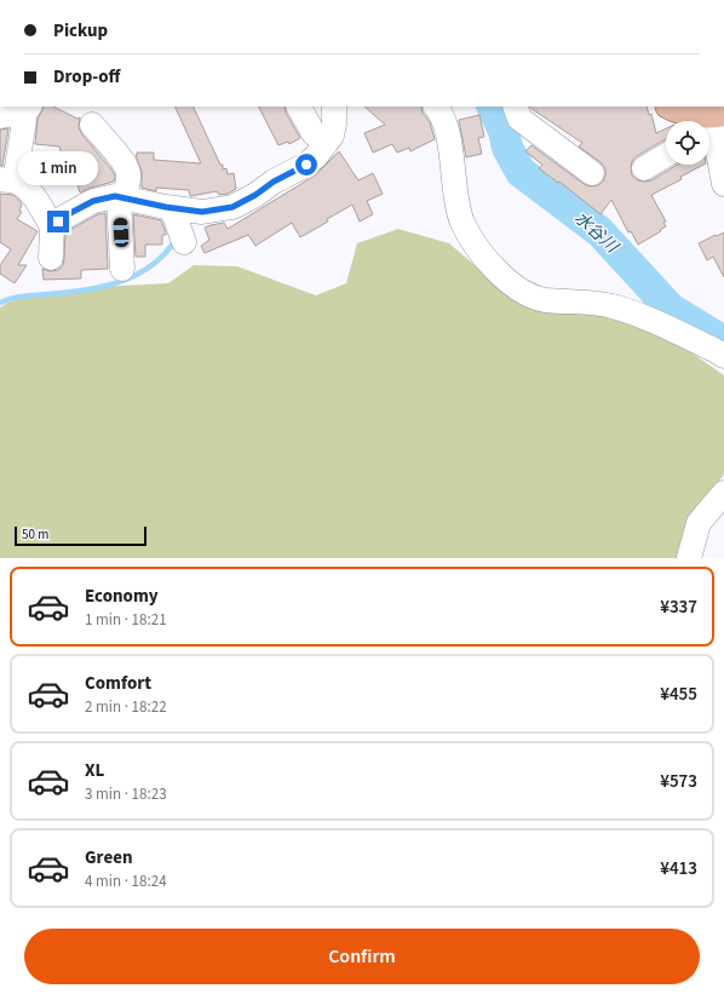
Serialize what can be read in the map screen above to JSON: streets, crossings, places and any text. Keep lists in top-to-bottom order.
{
  "water": ["水谷川"],
  "scale_bar": "50 m",
  "page": {
    "banner": ["Pickup", "Drop-off"],
    "bubble": "1 min",
    "scale": "50 m",
    "list": [
      {
        "name": "Economy",
        "note": "1 min · 18:21",
        "value": "¥337"
      },
      {
        "name": "Comfort",
        "note": "2 min · 18:22",
        "value": "¥455"
      },
      {
        "name": "XL",
        "note": "3 min · 18:23",
        "value": "¥573"
      },
      {
        "name": "Green",
        "note": "4 min · 18:24",
        "value": "¥413"
      }
    ],
    "buttons": "Confirm"
  }
}
